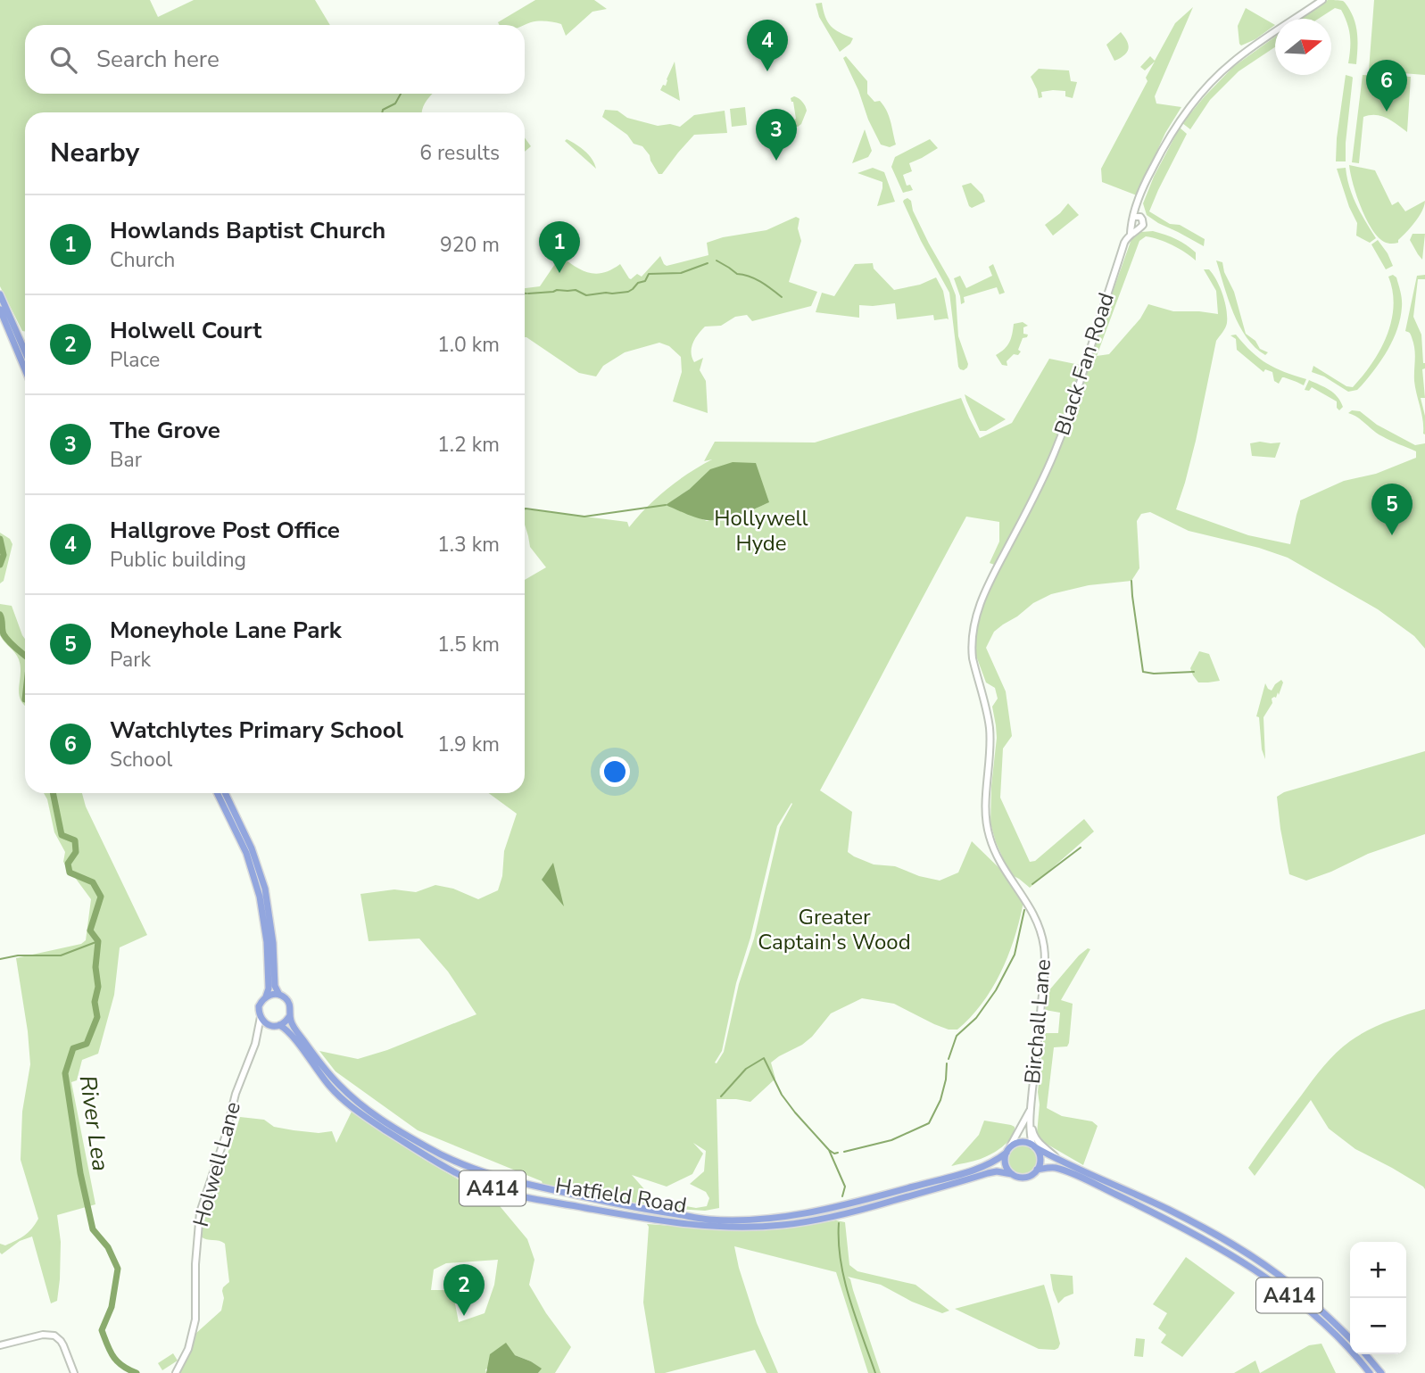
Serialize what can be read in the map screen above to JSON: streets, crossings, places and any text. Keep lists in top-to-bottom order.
{
  "streets": {
    "highway": ["A414", "Hatfield Road"],
    "main road": ["Black Fan Road", "Birchall Lane", "Holwell Lane"]
  },
  "crossings": [
    ["Black Fan Road", "Birchall Lane"],
    ["Birchall Lane", "A414"],
    ["Birchall Lane", "Hatfield Road"],
    ["Holwell Lane", "Hatfield Road"],
    ["A414", "Hatfield Road"]
  ],
  "water": ["River Lea"],
  "parks": ["Hollywell Hyde", "Greater Captain's Wood"],
  "north": "right",
  "page": {
    "pins": [
      "4",
      "6",
      "3",
      "1",
      "5",
      "2"
    ],
    "search": "Search here",
    "heading": ["Nearby", "6 results"],
    "list": [
      {
        "mark": "1",
        "name": "Howlands Baptist Church",
        "note": "Church",
        "value": "920 m"
      },
      {
        "mark": "2",
        "name": "Holwell Court",
        "note": "Place",
        "value": "1.0 km"
      },
      {
        "mark": "3",
        "name": "The Grove",
        "note": "Bar",
        "value": "1.2 km"
      },
      {
        "mark": "4",
        "name": "Hallgrove Post Office",
        "note": "Public building",
        "value": "1.3 km"
      },
      {
        "mark": "5",
        "name": "Moneyhole Lane Park",
        "note": "Park",
        "value": "1.5 km"
      },
      {
        "mark": "6",
        "name": "Watchlytes Primary School",
        "note": "School",
        "value": "1.9 km"
      }
    ],
    "map_buttons": ["+", "−"]
  }
}
